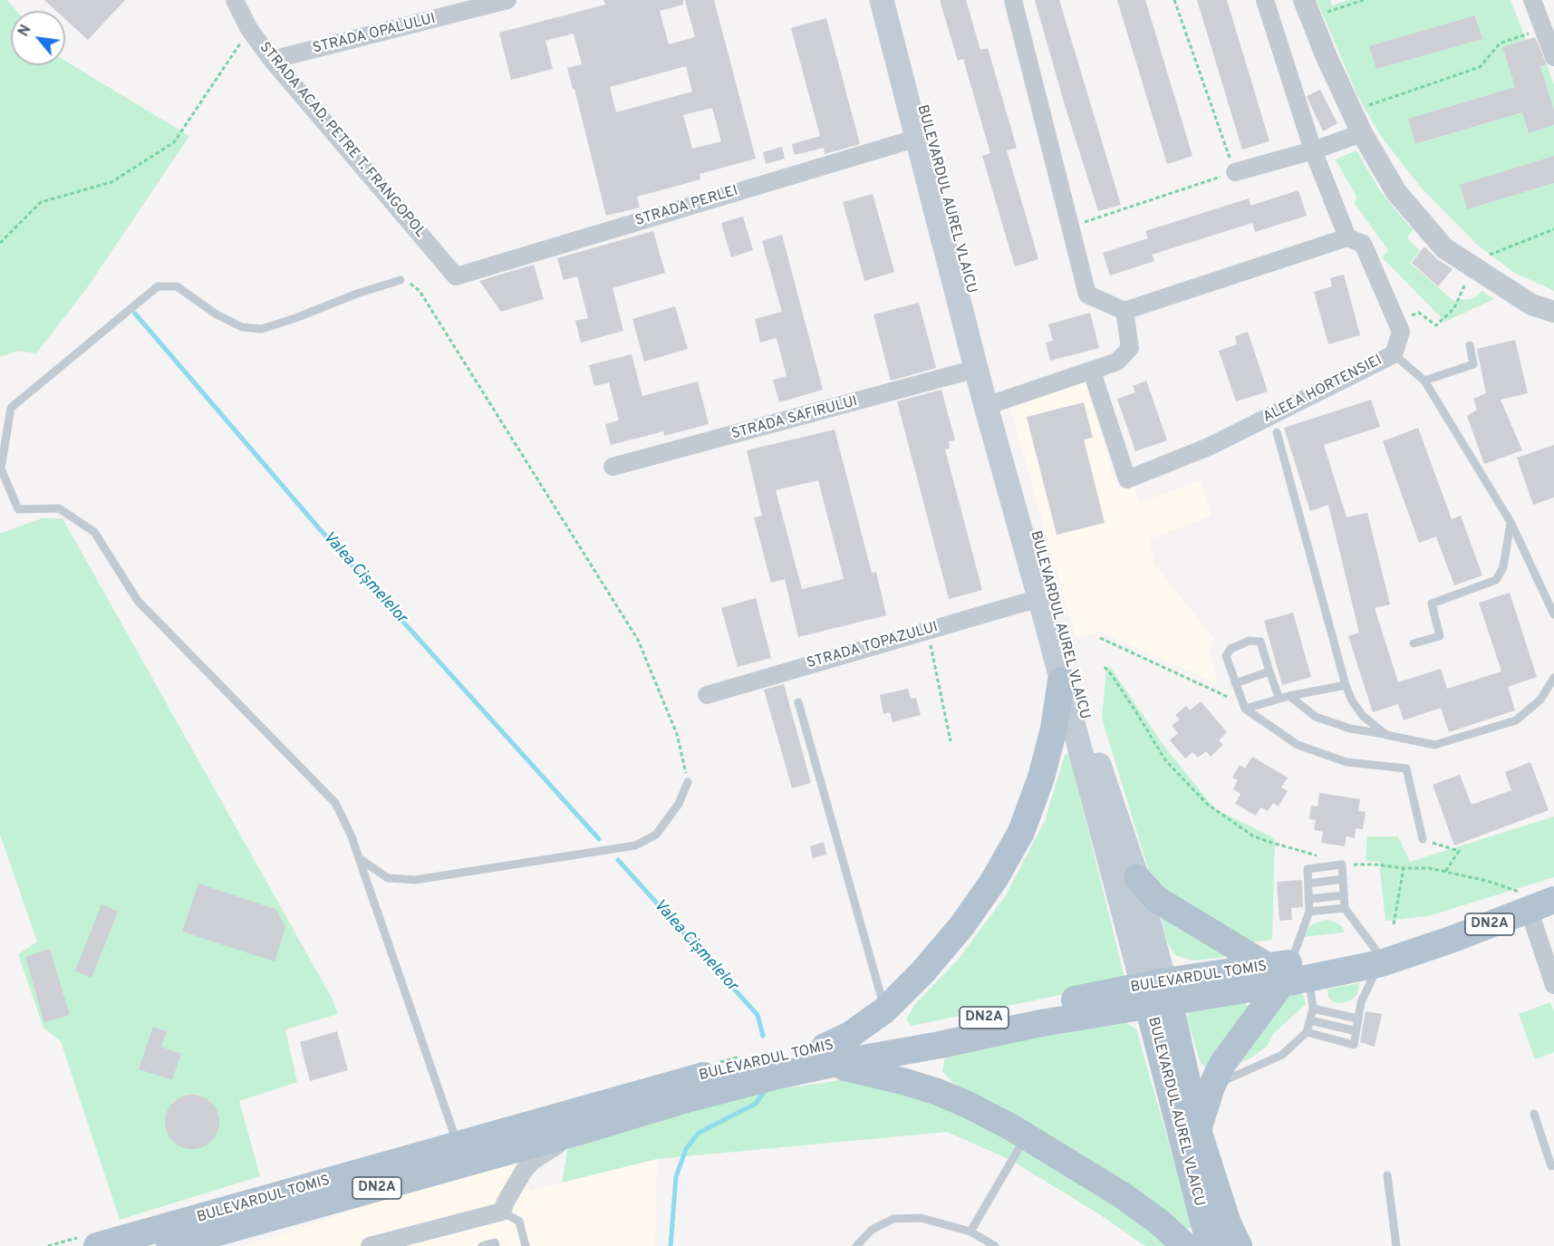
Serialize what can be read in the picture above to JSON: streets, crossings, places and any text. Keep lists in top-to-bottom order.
{
  "streets": {
    "main road": ["BULEVARDUL AUREL VLAICU", "DN2A", "BULEVARDUL TOMIS"],
    "street": [
      "STRADA OPALULUI",
      "STRADA ACAD. PETRE T. FRANGOPOL",
      "STRADA PERLEI",
      "ALEEA HORTENSIEI",
      "STRADA SAFIRULUI",
      "STRADA TOPAZULUI"
    ]
  },
  "crossings": [
    ["STRADA OPALULUI", "STRADA ACAD. PETRE T. FRANGOPOL"],
    ["STRADA ACAD. PETRE T. FRANGOPOL", "STRADA PERLEI"],
    ["BULEVARDUL AUREL VLAICU", "STRADA PERLEI"],
    ["BULEVARDUL AUREL VLAICU", "STRADA SAFIRULUI"],
    ["BULEVARDUL AUREL VLAICU", "STRADA TOPAZULUI"],
    ["BULEVARDUL AUREL VLAICU", "BULEVARDUL TOMIS"]
  ],
  "water": ["Valea Cișmelelor"],
  "north": "top left"
}
